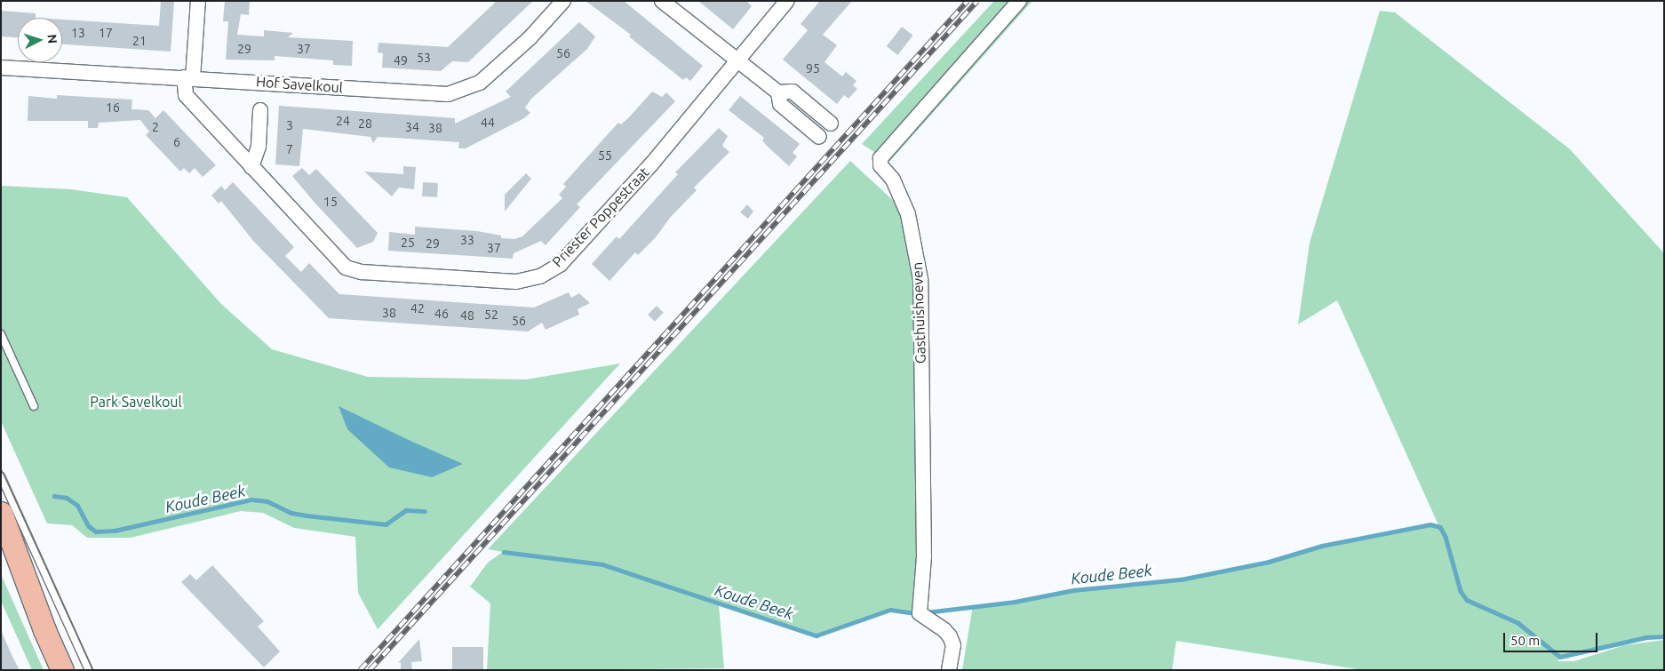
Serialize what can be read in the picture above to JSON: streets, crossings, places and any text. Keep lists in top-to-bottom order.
{
  "streets": {
    "street": ["Hof Savelkoul", "Priester Poppestraat", "Gasthuishoeven"]
  },
  "crossings": [
    ["Hof Savelkoul", "Priester Poppestraat"]
  ],
  "water": ["Koude Beek"],
  "parks": ["Park Savelkoul"],
  "house_numbers": [
    "13",
    "17",
    "21",
    "29",
    "37",
    "56",
    "53",
    "49",
    "95",
    "16",
    "24",
    "44",
    "28",
    "3",
    "2",
    "34",
    "38",
    "6",
    "7",
    "55",
    "15",
    "33",
    "25",
    "29",
    "37",
    "42",
    "38",
    "46",
    "52",
    "48",
    "56"
  ],
  "scale_bar": "50 m",
  "north": "right"
}
